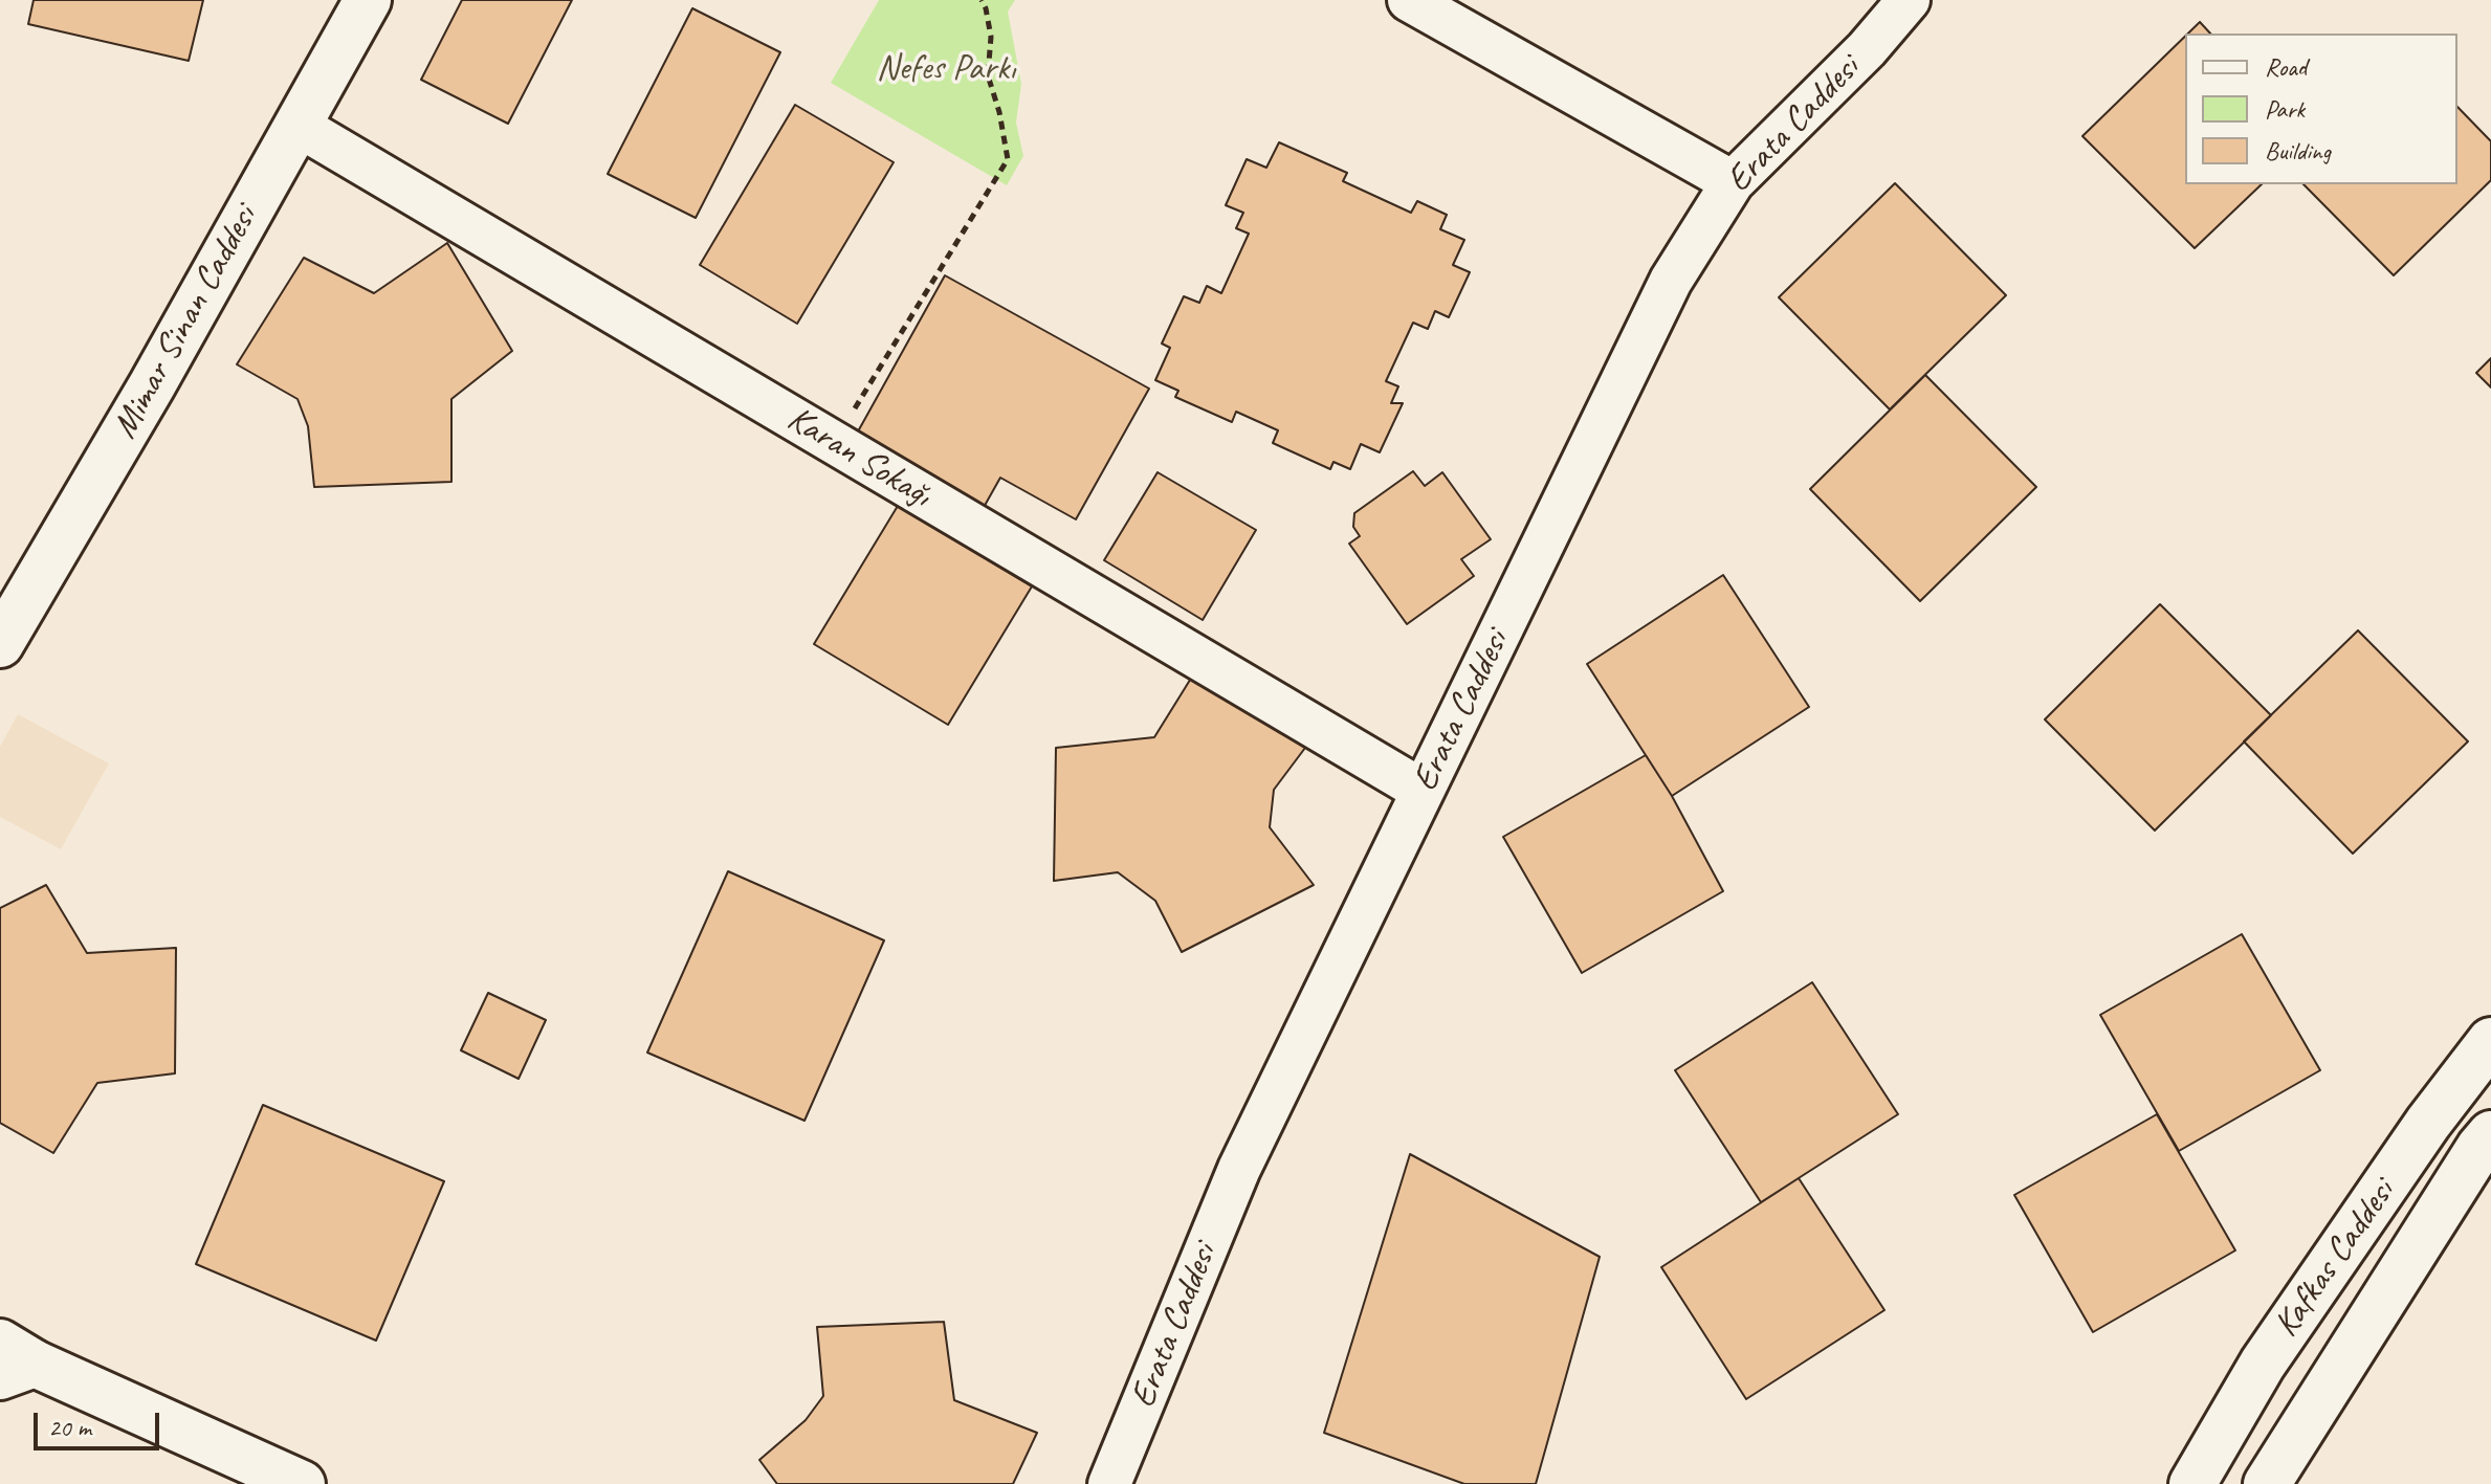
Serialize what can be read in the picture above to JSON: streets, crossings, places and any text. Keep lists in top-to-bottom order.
{
  "streets": {
    "street": [
      "Erata Caddesi",
      "Mimar Sinan Caddesi",
      "Karan Sokağı",
      "Kafkas Caddesi"
    ]
  },
  "crossings": [
    ["Erata Caddesi", "Karan Sokağı"],
    ["Mimar Sinan Caddesi", "Karan Sokağı"]
  ],
  "parks": ["Nefes Parkı"],
  "legend": ["Road", "Park", "Building"],
  "scale_bar": "20 m"
}
